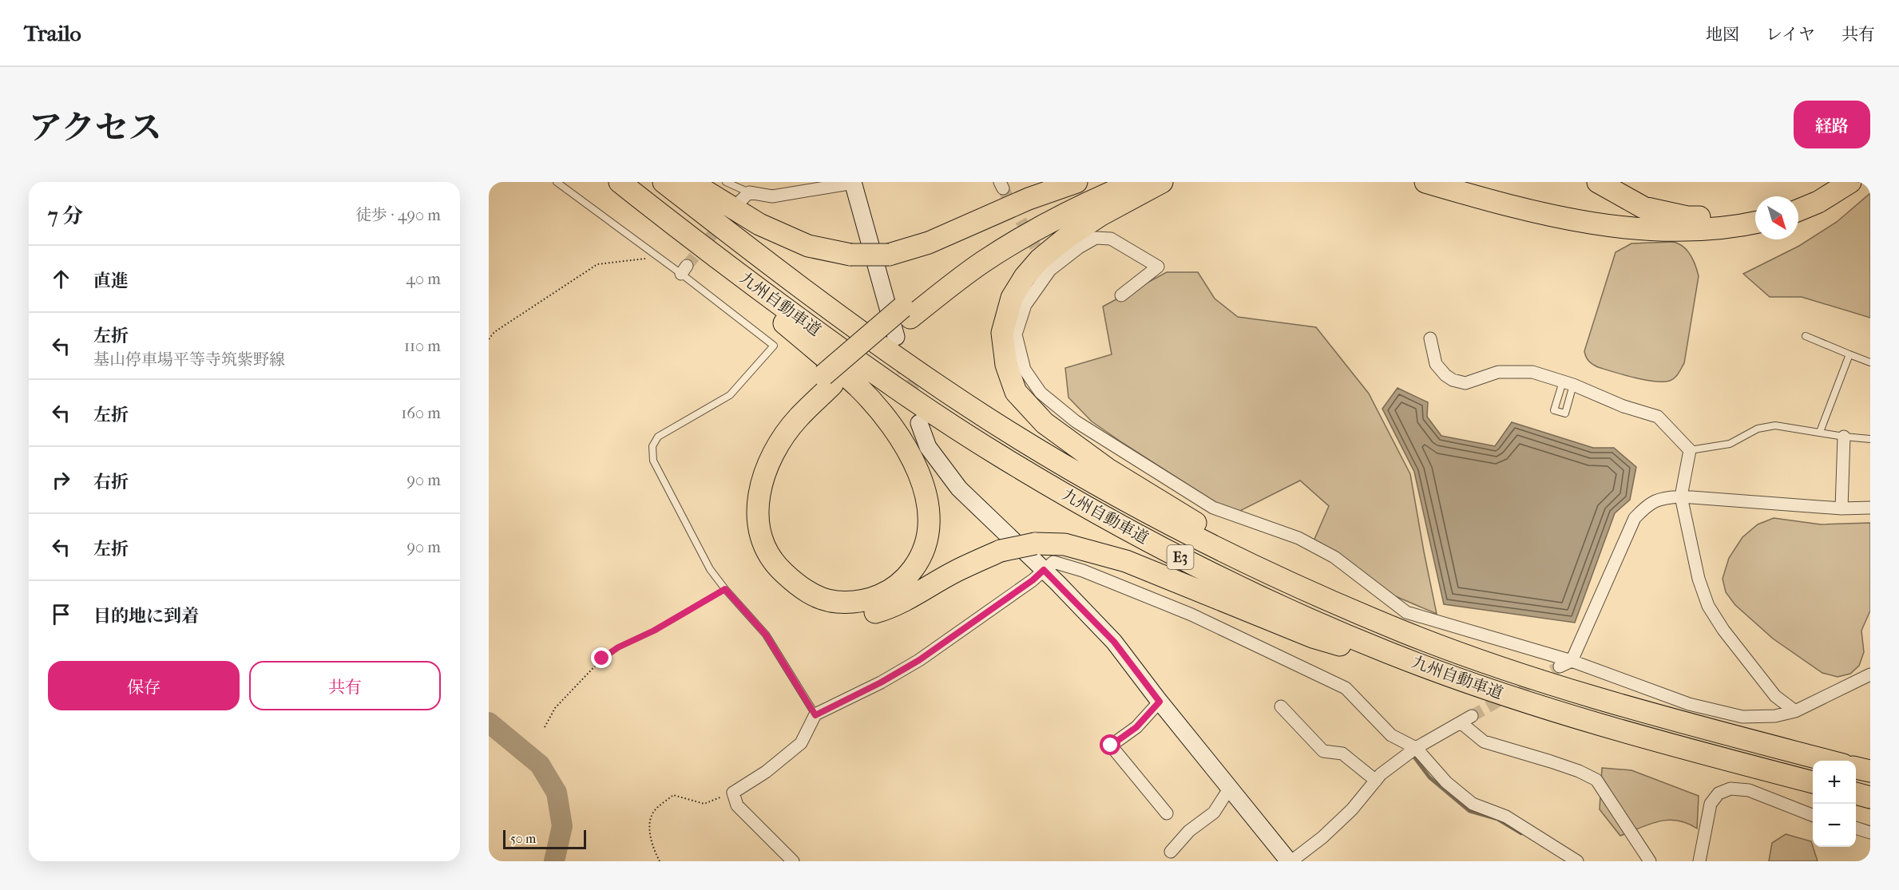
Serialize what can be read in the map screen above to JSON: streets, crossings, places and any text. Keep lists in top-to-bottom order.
{
  "streets": {
    "highway": ["九州自動車道", "E3"]
  },
  "scale_bar": "50 m",
  "north": "bottom right",
  "page": {
    "header": "Trailo",
    "nav": ["地図", "レイヤ", "共有"],
    "title": "アクセス",
    "buttons": [
      "経路",
      ["保存", "共有"]
    ],
    "heading": ["7 分", "徒歩 · 490 m"],
    "list": [
      ["直進", "40 m"],
      ["左折", "基山停車場平等寺筑紫野線", "110 m"],
      ["左折", "160 m"],
      ["右折", "90 m"],
      ["左折", "90 m"],
      "目的地に到着"
    ],
    "map_buttons": ["+", "−"],
    "scale": "50 m"
  }
}
